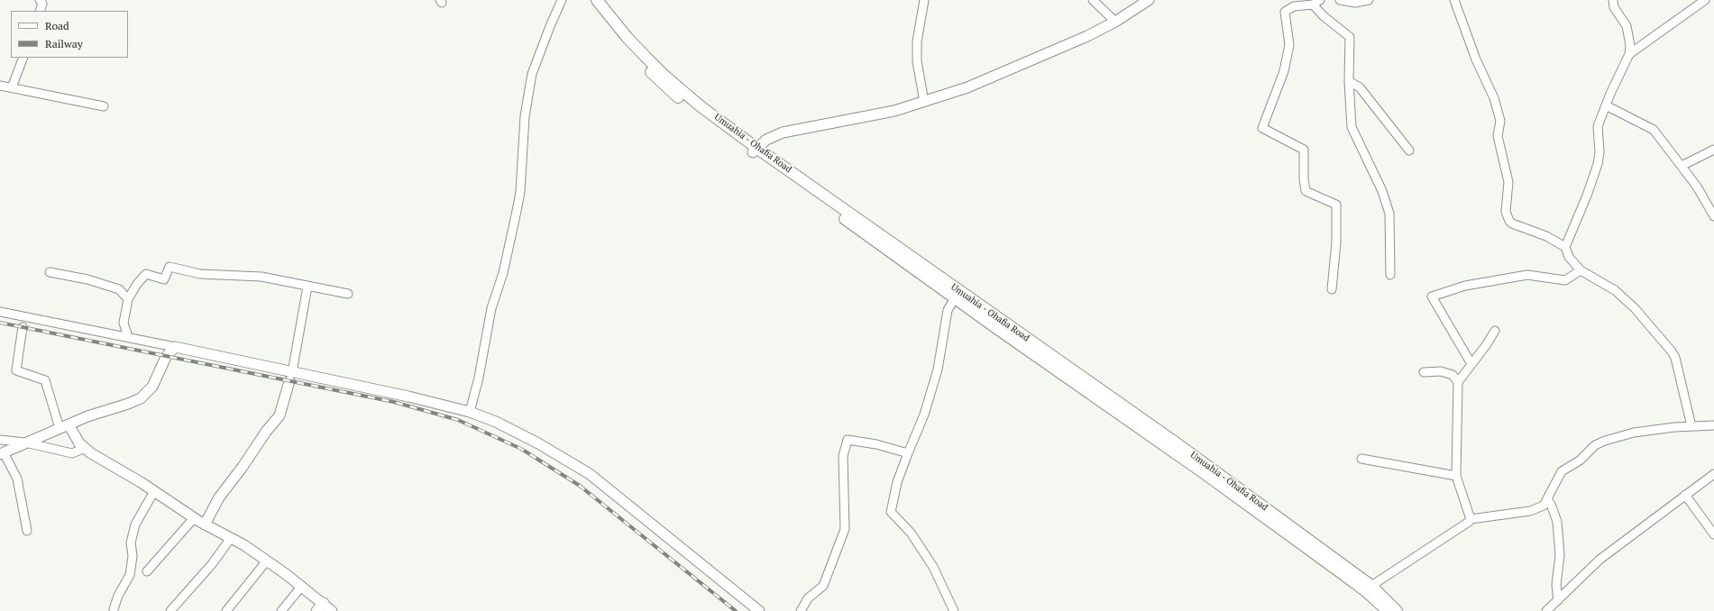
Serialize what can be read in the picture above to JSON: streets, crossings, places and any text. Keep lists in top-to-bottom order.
{
  "streets": {
    "main road": ["Umuahia - Ohafia Road"]
  },
  "legend": ["Road", "Railway"]
}
